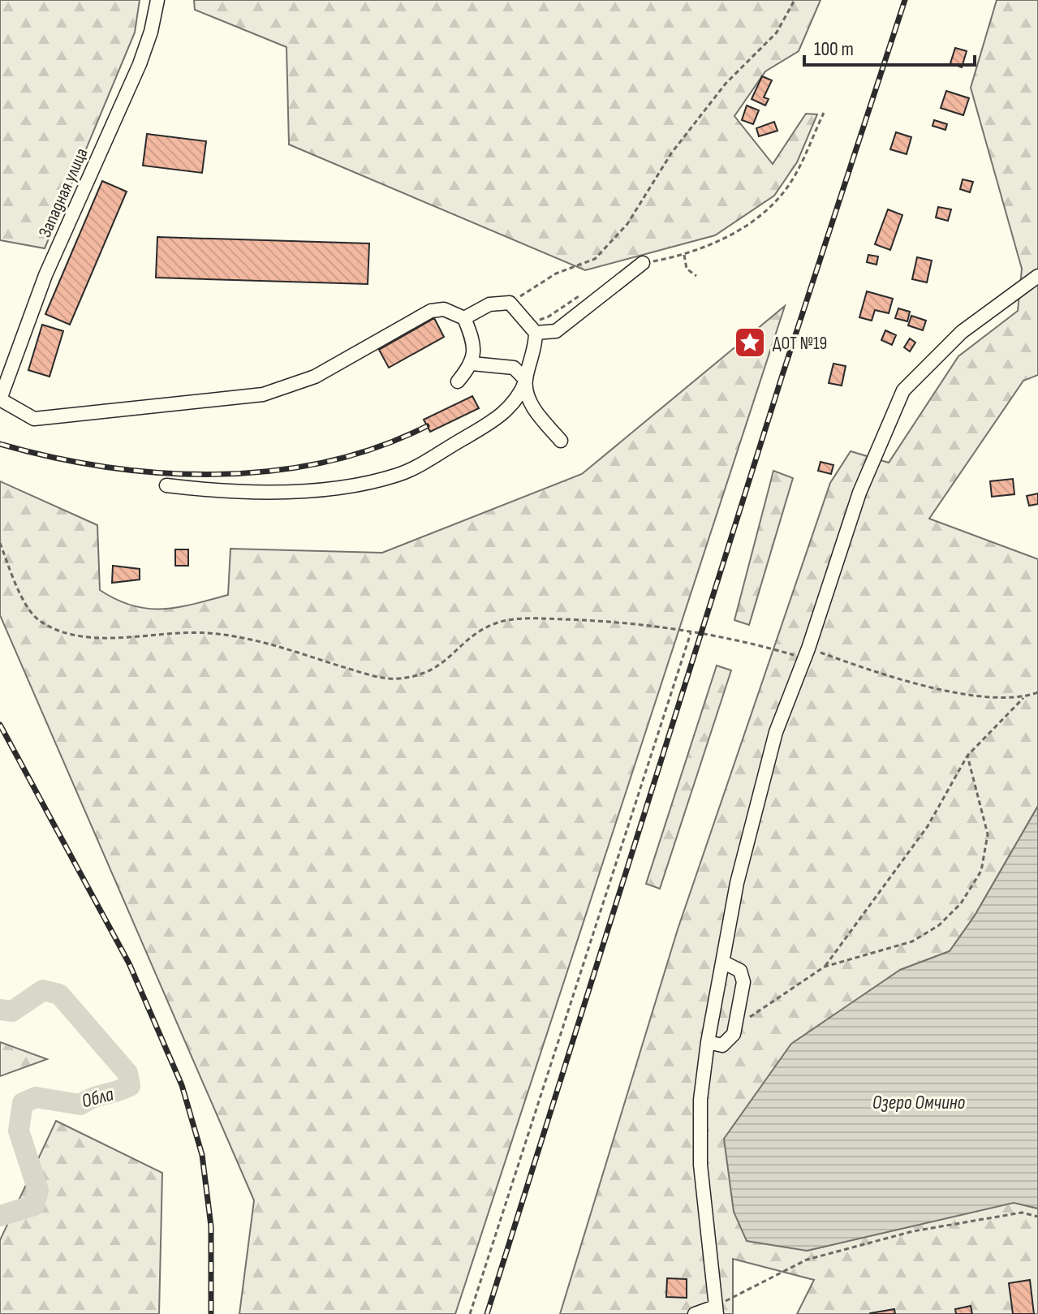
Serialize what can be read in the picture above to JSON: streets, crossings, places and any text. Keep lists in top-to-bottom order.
{
  "streets": {
    "street": ["Западная улица"]
  },
  "water": ["Обла", "Озеро Омчино"],
  "places": {
    "place": ["ДОТ №19"]
  },
  "scale_bar": "100 m"
}
